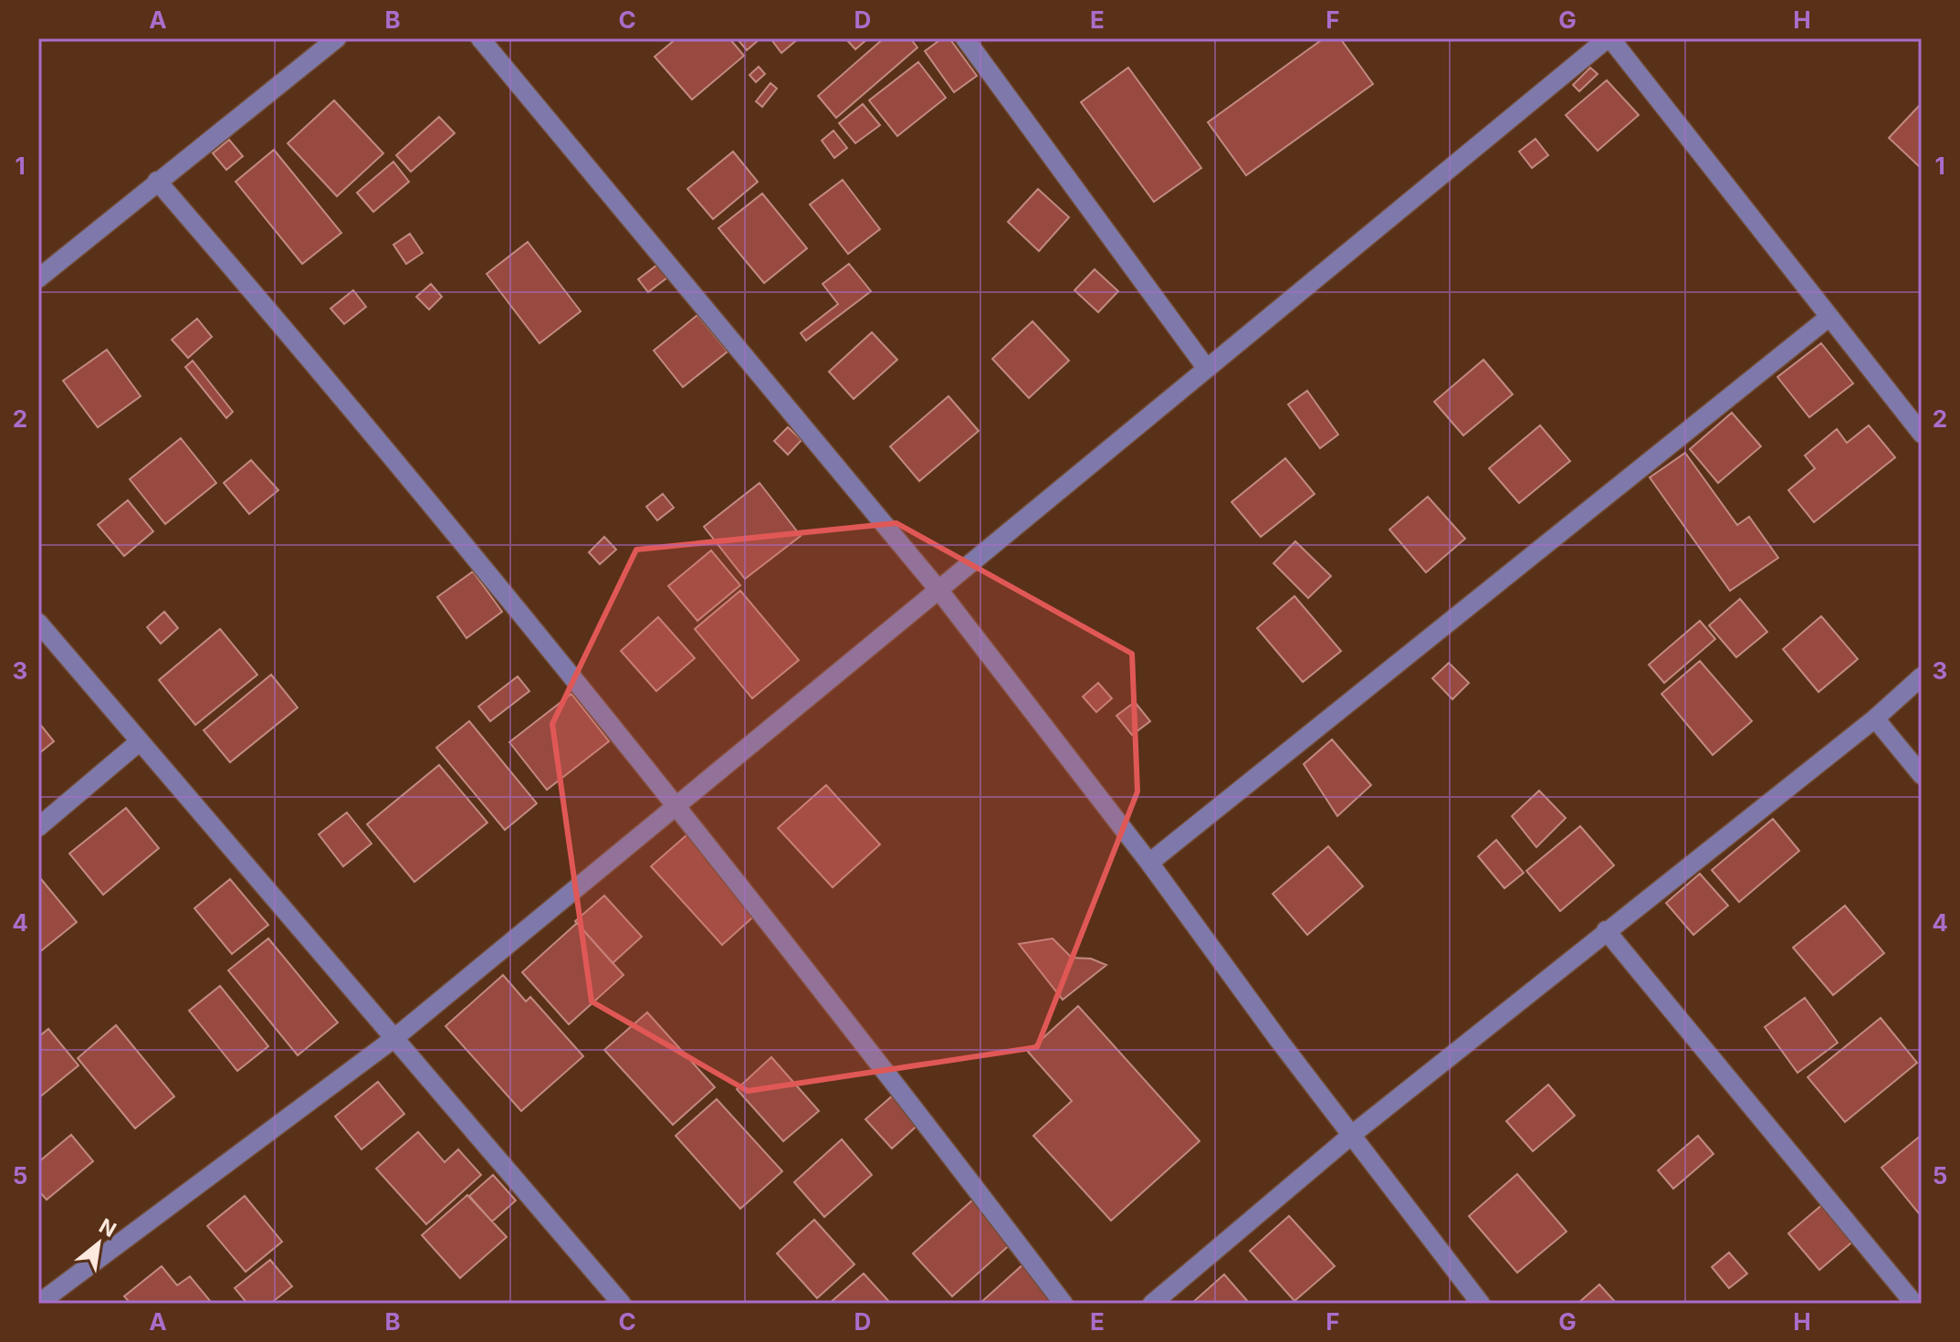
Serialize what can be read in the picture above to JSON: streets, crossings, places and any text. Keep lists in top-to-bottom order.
{
  "north": "top right",
  "grid": {
    "columns": [
      "A",
      "B",
      "C",
      "D",
      "E",
      "F",
      "G",
      "H"
    ],
    "rows": [
      "1",
      "2",
      "3",
      "4",
      "5"
    ]
  }
}
